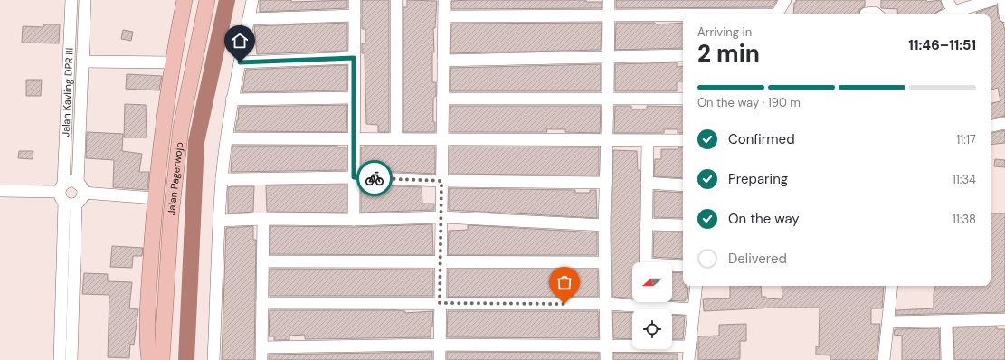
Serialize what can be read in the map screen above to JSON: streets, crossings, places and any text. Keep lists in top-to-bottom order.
{
  "streets": {
    "main road": ["Jalan Pagerwojo"],
    "street": ["Jalan Kavling DPR III"]
  },
  "north": "left",
  "page": {
    "heading": ["2 min", "Arriving in", "11:46–11:51"],
    "bar": "On the way · 190 m",
    "list": [
      ["Confirmed", "11:17"],
      ["Preparing", "11:34"],
      ["On the way", "11:38"],
      "Delivered"
    ]
  }
}
